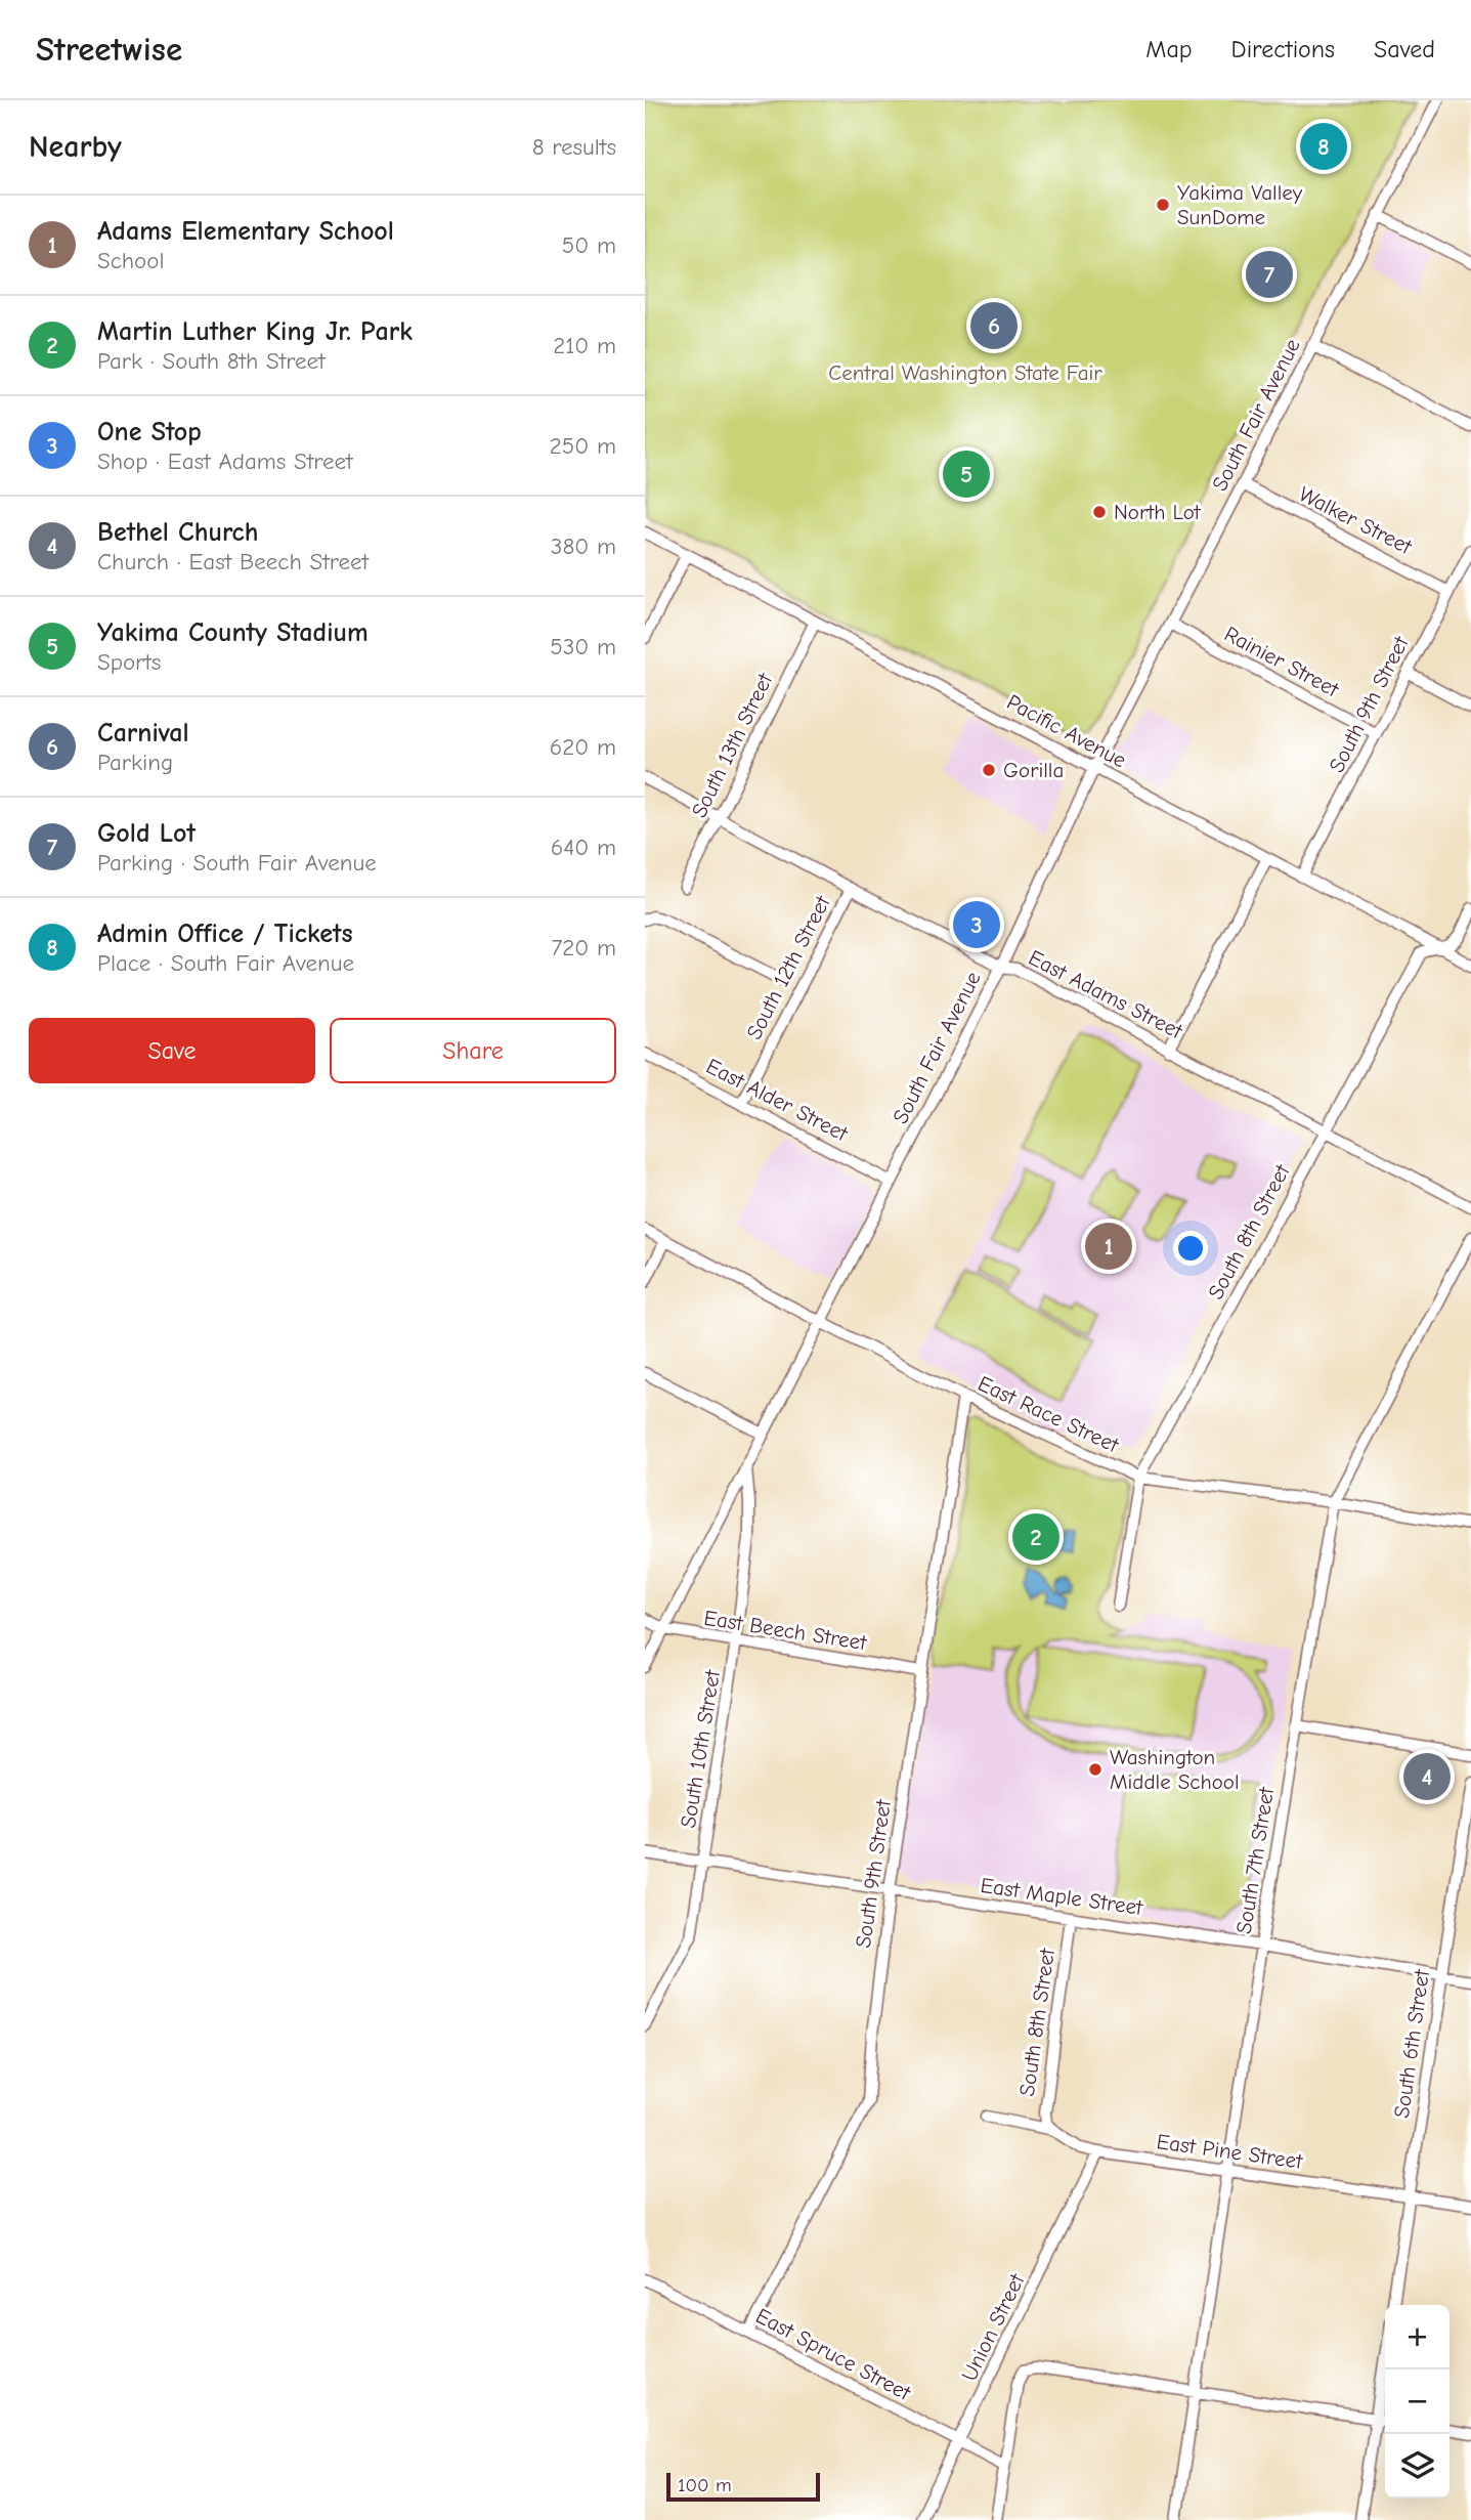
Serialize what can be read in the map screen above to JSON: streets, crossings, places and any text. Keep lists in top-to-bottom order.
{
  "streets": {
    "street": [
      "South Fair Avenue",
      "Walker Street",
      "Rainier Street",
      "South 9th Street",
      "Pacific Avenue",
      "South 13th Street",
      "South 12th Street",
      "East Adams Street",
      "East Alder Street",
      "South 8th Street",
      "East Race Street",
      "East Beech Street",
      "South 10th Street",
      "South 7th Street",
      "East Maple Street",
      "South 6th Street",
      "East Pine Street",
      "Union Street",
      "East Spruce Street"
    ]
  },
  "crossings": [
    ["South Fair Avenue", "Walker Street"],
    ["South Fair Avenue", "Rainier Street"],
    ["South Fair Avenue", "Pacific Avenue"],
    ["South Fair Avenue", "East Adams Street"],
    ["South Fair Avenue", "East Alder Street"],
    ["South Fair Avenue", "East Race Street"],
    ["South Fair Avenue", "East Beech Street"],
    ["South Fair Avenue", "South 10th Street"],
    ["Walker Street", "South 9th Street"],
    ["Rainier Street", "South 9th Street"],
    ["South 9th Street", "Pacific Avenue"],
    ["South 9th Street", "East Race Street"],
    ["South 9th Street", "East Beech Street"],
    ["South 9th Street", "East Maple Street"],
    ["South 9th Street", "East Spruce Street"],
    ["Pacific Avenue", "South 13th Street"],
    ["Pacific Avenue", "South 8th Street"],
    ["South 13th Street", "East Adams Street"],
    ["South 12th Street", "East Adams Street"],
    ["South 12th Street", "East Alder Street"],
    ["East Adams Street", "South 8th Street"],
    ["South 8th Street", "East Race Street"],
    ["South 8th Street", "East Maple Street"],
    ["South 8th Street", "East Pine Street"],
    ["East Race Street", "South 7th Street"],
    ["East Beech Street", "South 10th Street"],
    ["South 10th Street", "East Maple Street"],
    ["South 7th Street", "East Maple Street"],
    ["South 7th Street", "East Pine Street"],
    ["East Maple Street", "South 6th Street"],
    ["South 6th Street", "East Pine Street"],
    ["East Pine Street", "Union Street"],
    ["Union Street", "East Spruce Street"]
  ],
  "parks": ["Central Washington State Fair"],
  "places": [
    "Yakima Valley SunDome",
    "North Lot",
    "Gorilla",
    "Washington Middle School"
  ],
  "scale_bar": "100 m",
  "page": {
    "header": "Streetwise",
    "nav": ["Map", "Directions", "Saved"],
    "heading": ["Nearby", "8 results"],
    "pins": [
      "8",
      "7",
      "6",
      "5",
      "3",
      "1",
      "2",
      "4"
    ],
    "list": [
      {
        "mark": "1",
        "name": "Adams Elementary School",
        "note": "School",
        "value": "50 m"
      },
      {
        "mark": "2",
        "name": "Martin Luther King Jr. Park",
        "note": "Park · South 8th Street",
        "value": "210 m"
      },
      {
        "mark": "3",
        "name": "One Stop",
        "note": "Shop · East Adams Street",
        "value": "250 m"
      },
      {
        "mark": "4",
        "name": "Bethel Church",
        "note": "Church · East Beech Street",
        "value": "380 m"
      },
      {
        "mark": "5",
        "name": "Yakima County Stadium",
        "note": "Sports",
        "value": "530 m"
      },
      {
        "mark": "6",
        "name": "Carnival",
        "note": "Parking",
        "value": "620 m"
      },
      {
        "mark": "7",
        "name": "Gold Lot",
        "note": "Parking · South Fair Avenue",
        "value": "640 m"
      },
      {
        "mark": "8",
        "name": "Admin Office / Tickets",
        "note": "Place · South Fair Avenue",
        "value": "720 m"
      }
    ],
    "buttons": ["Save", "Share"],
    "map_buttons": ["+", "−"],
    "scale": "100 m"
  }
}
